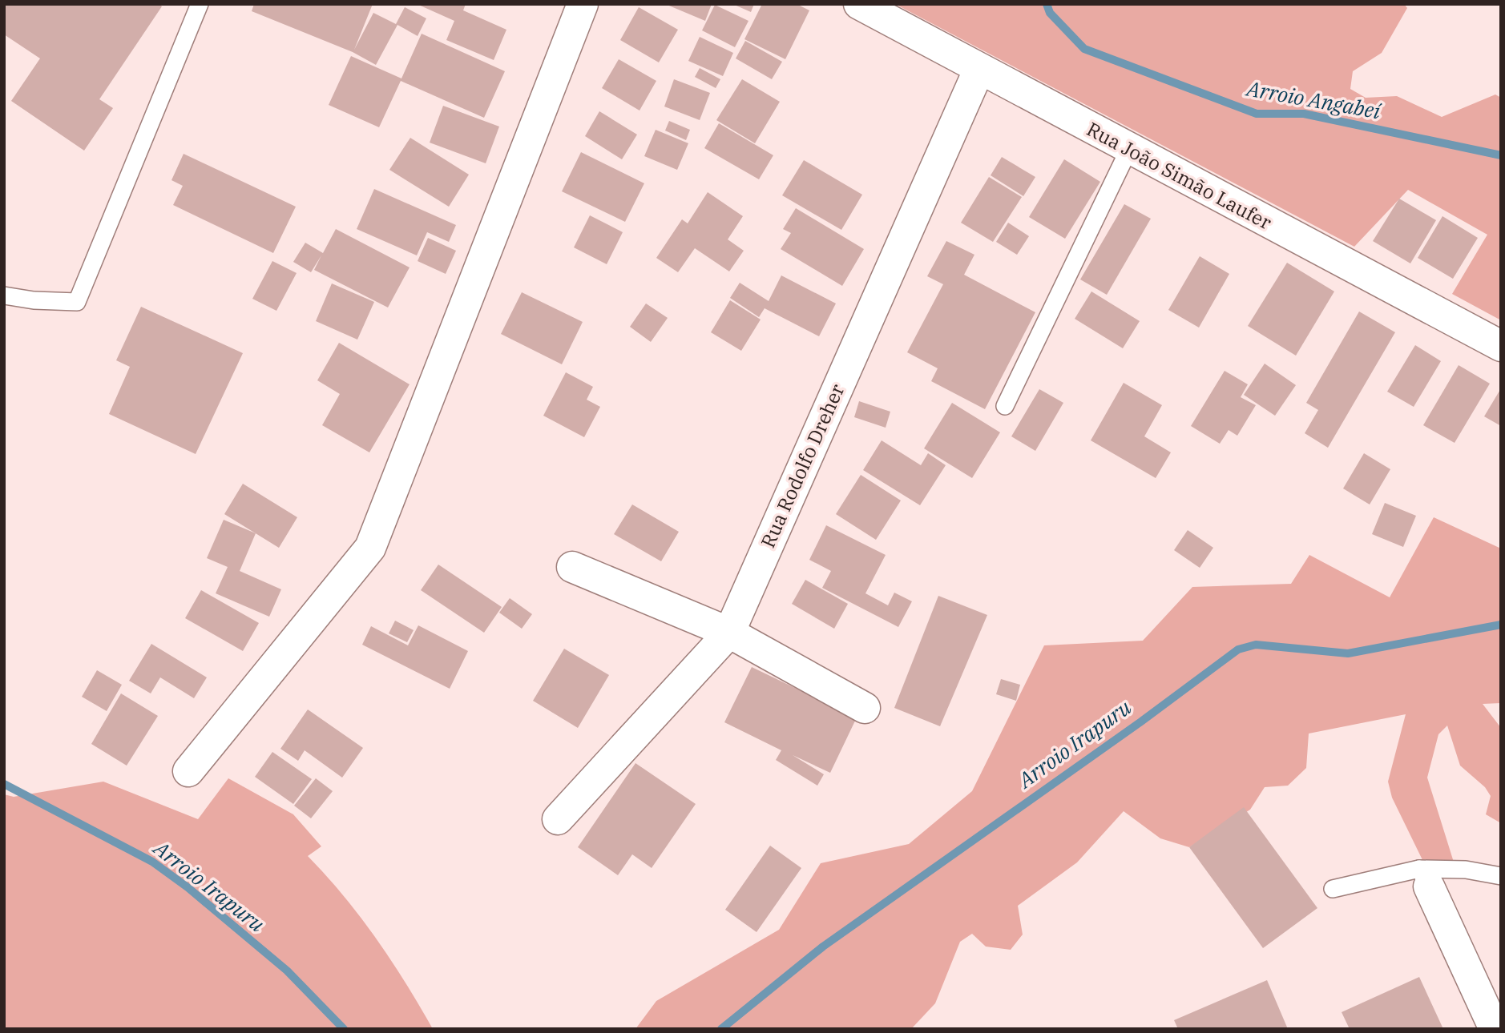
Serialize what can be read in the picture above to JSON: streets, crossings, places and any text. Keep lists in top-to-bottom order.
{
  "streets": {
    "street": ["Rua João Simão Laufer", "Rua Rodolfo Dreher"]
  },
  "crossings": [
    ["Rua João Simão Laufer", "Rua Rodolfo Dreher"]
  ],
  "water": ["Arroio Angabeí", "Arroio Irapuru"]
}
